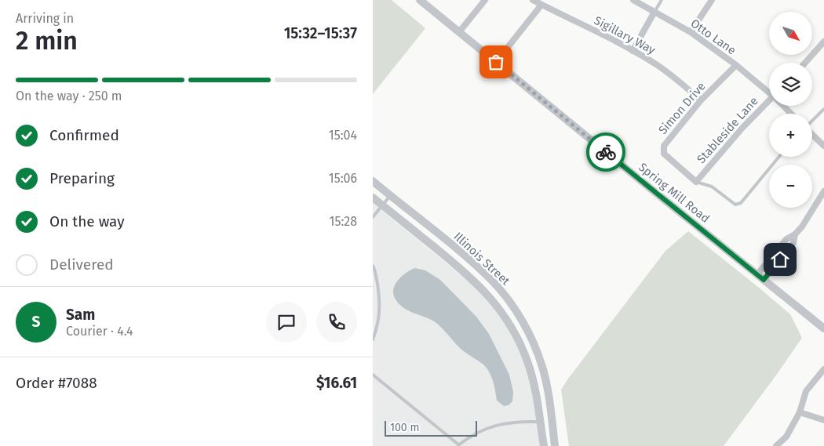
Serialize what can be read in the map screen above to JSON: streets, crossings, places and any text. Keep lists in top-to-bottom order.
{
  "streets": {
    "street": [
      "Sigillary Way",
      "Otto Lane",
      "Simon Drive",
      "Stableside Lane",
      "Spring Mill Road",
      "Illinois Street"
    ]
  },
  "crossings": [
    ["Sigillary Way", "Simon Drive"],
    ["Otto Lane", "Simon Drive"],
    ["Simon Drive", "Stableside Lane"]
  ],
  "scale_bar": "100 m",
  "north": "bottom right",
  "page": {
    "heading": ["2 min", "Arriving in", "15:32–15:37"],
    "panel": [
      "Sam",
      "Courier · 4.4",
      "Order #7088",
      "$16.61"
    ],
    "map_buttons": ["+", "−"],
    "bar": "On the way · 250 m",
    "list": [
      ["Confirmed", "15:04"],
      ["Preparing", "15:06"],
      ["On the way", "15:28"],
      "Delivered"
    ],
    "round": "S",
    "scale": "100 m"
  }
}
